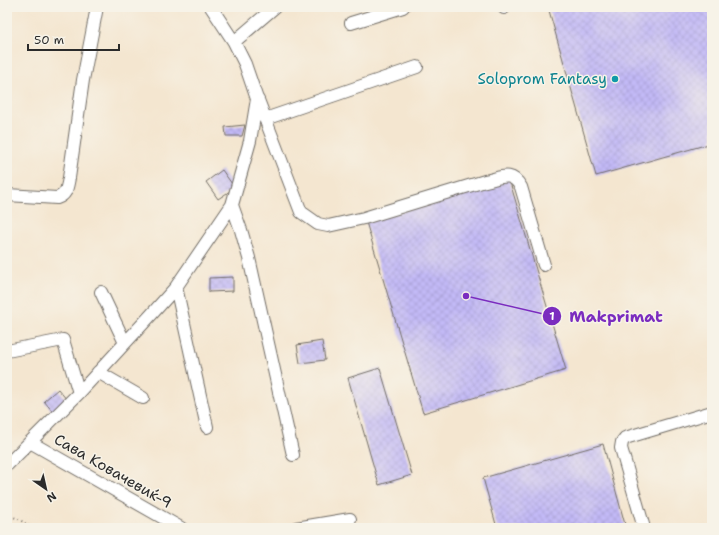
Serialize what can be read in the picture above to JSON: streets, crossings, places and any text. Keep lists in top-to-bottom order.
{
  "streets": {
    "street": ["Сава Ковачевиќ-9"]
  },
  "places": ["Soloprom Fantasy", "Makprimat"],
  "scale_bar": "50 m",
  "north": "bottom right"
}
